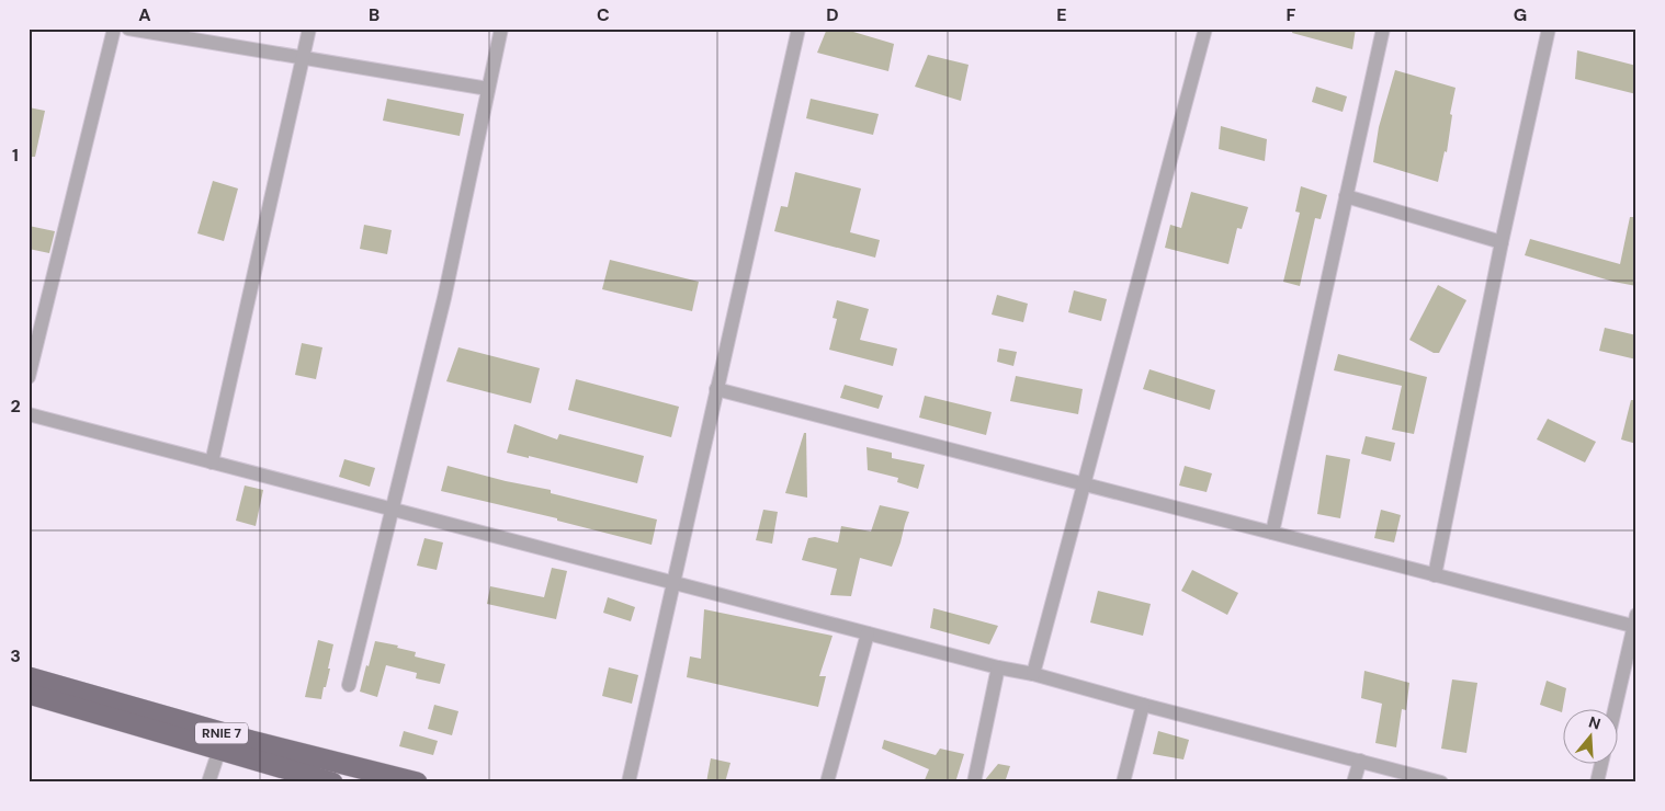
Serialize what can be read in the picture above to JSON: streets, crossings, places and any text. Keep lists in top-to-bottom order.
{
  "streets": {
    "main road": ["RNIE 7"]
  },
  "north": "top",
  "grid": {
    "columns": [
      "A",
      "B",
      "C",
      "D",
      "E",
      "F",
      "G"
    ],
    "rows": ["1", "2", "3"]
  }
}
